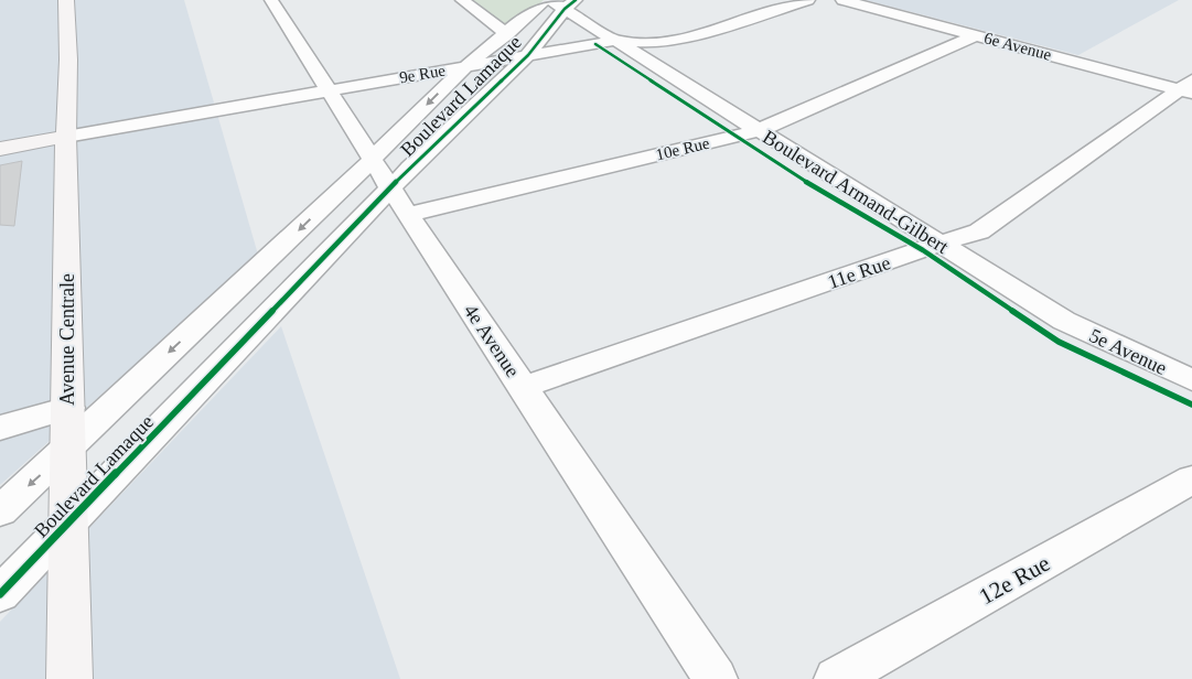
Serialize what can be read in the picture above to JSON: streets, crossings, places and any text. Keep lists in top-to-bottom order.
{
  "streets": {
    "street": [
      "6e Avenue",
      "9e Rue",
      "Boulevard Lamaque",
      "10e Rue",
      "Boulevard Armand-Gilbert",
      "11e Rue",
      "Avenue Centrale",
      "4e Avenue",
      "5e Avenue",
      "12e Rue"
    ]
  },
  "crossings": [
    ["6e Avenue", "10e Rue"],
    ["6e Avenue", "11e Rue"],
    ["9e Rue", "Boulevard Lamaque"],
    ["9e Rue", "Boulevard Armand-Gilbert"],
    ["9e Rue", "Avenue Centrale"],
    ["9e Rue", "4e Avenue"],
    ["Boulevard Lamaque", "Boulevard Armand-Gilbert"],
    ["Boulevard Lamaque", "Avenue Centrale"],
    ["Boulevard Lamaque", "4e Avenue"],
    ["10e Rue", "Boulevard Armand-Gilbert"],
    ["10e Rue", "4e Avenue"],
    ["Boulevard Armand-Gilbert", "11e Rue"],
    ["Boulevard Armand-Gilbert", "5e Avenue"],
    ["11e Rue", "4e Avenue"]
  ]
}
